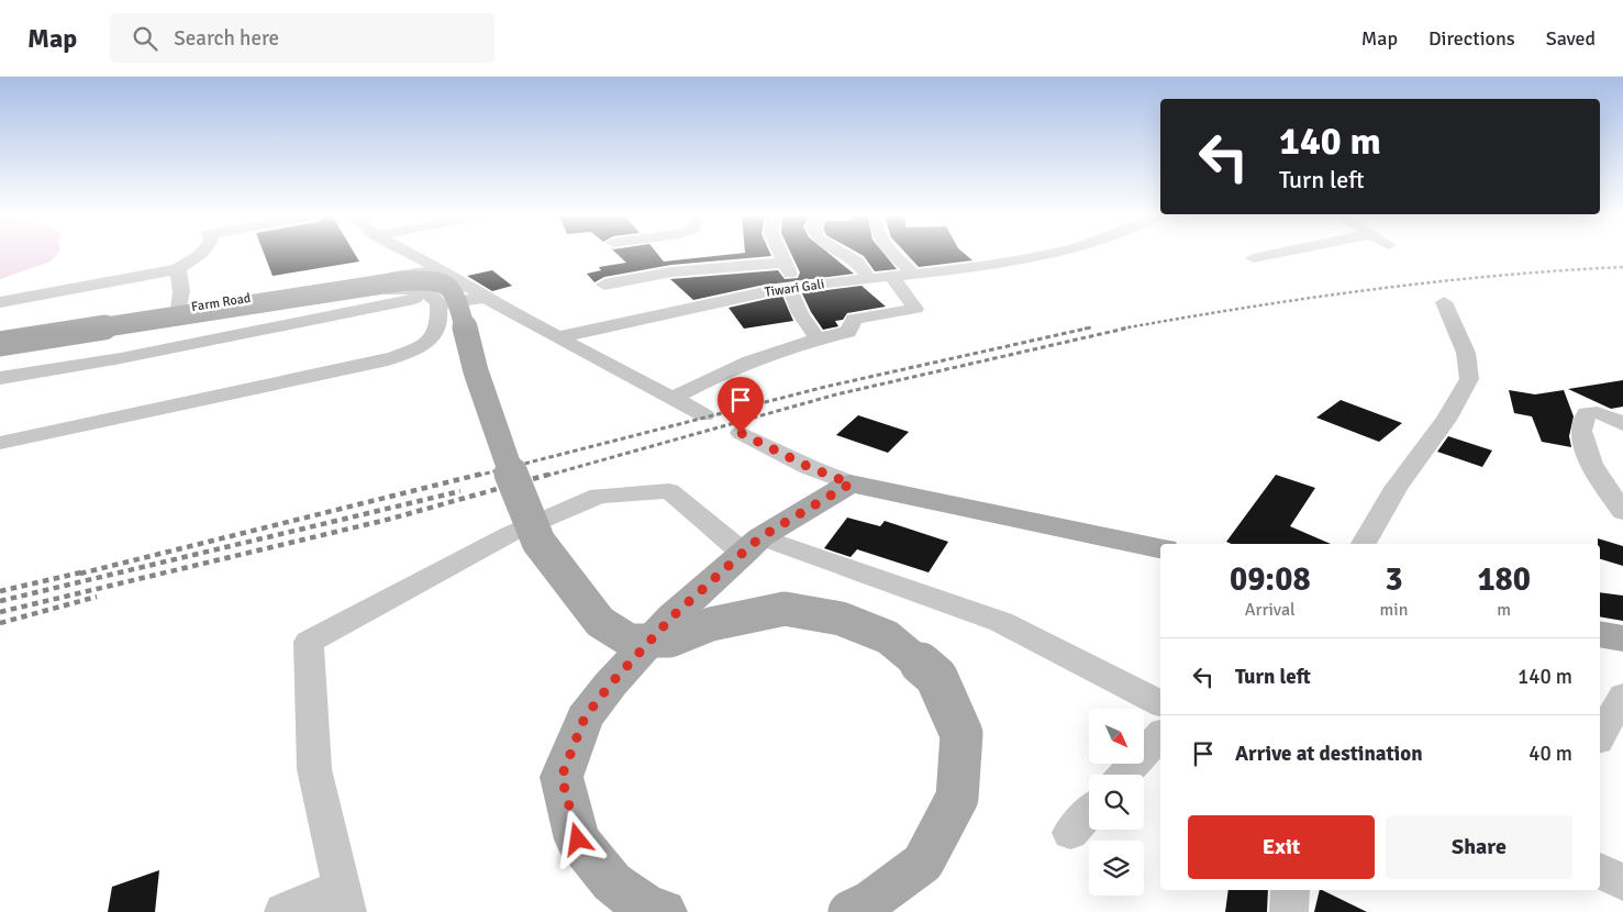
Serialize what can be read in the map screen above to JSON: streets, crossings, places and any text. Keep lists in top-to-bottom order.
{
  "streets": {
    "street": ["Tiwari Gali", "Farm Road"]
  },
  "north": "bottom right",
  "page": {
    "header": "Map",
    "search": "Search here",
    "nav": ["Map", "Directions", "Saved"],
    "turn": ["140 m", "Turn left"],
    "eta": [
      "09:08",
      "Arrival",
      "3",
      "min",
      "180",
      "m"
    ],
    "list": [
      {
        "name": "Turn left",
        "value": "140 m"
      },
      {
        "name": "Arrive at destination",
        "value": "40 m"
      }
    ],
    "buttons": ["Exit", "Share"]
  }
}
